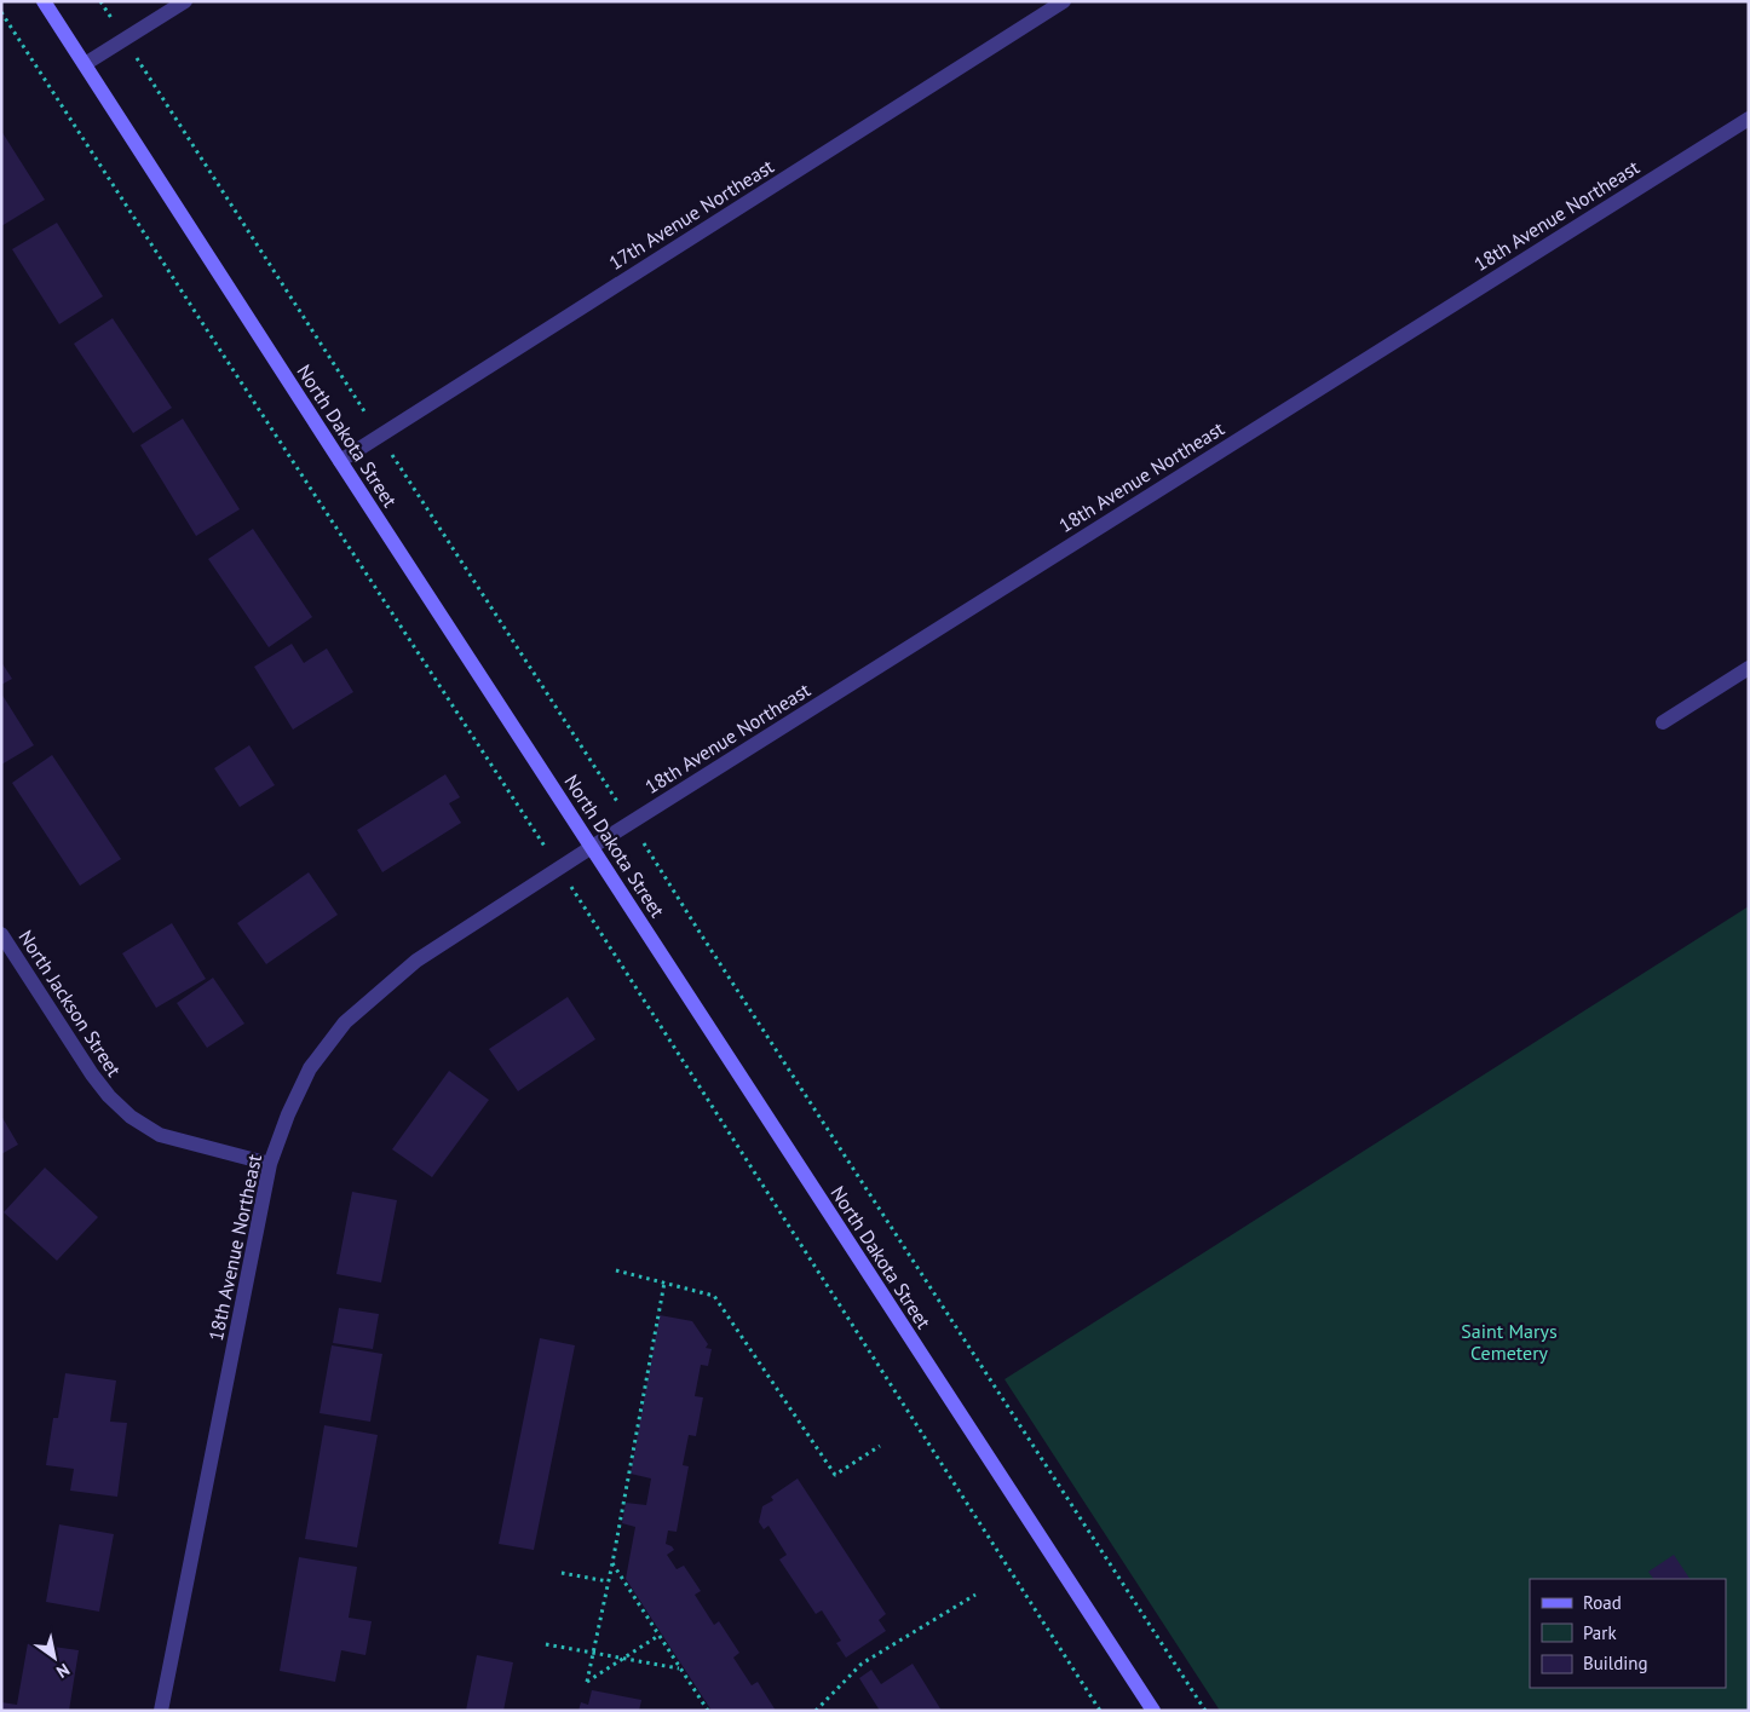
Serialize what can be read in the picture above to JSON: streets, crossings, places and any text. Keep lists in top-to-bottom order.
{
  "streets": {
    "street": [
      "17th Avenue Northeast",
      "18th Avenue Northeast",
      "North Dakota Street",
      "North Jackson Street"
    ]
  },
  "crossings": [
    ["17th Avenue Northeast", "North Dakota Street"],
    ["18th Avenue Northeast", "North Dakota Street"],
    ["18th Avenue Northeast", "North Jackson Street"]
  ],
  "parks": ["Saint Marys Cemetery"],
  "legend": ["Road", "Park", "Building"],
  "north": "bottom right"
}
